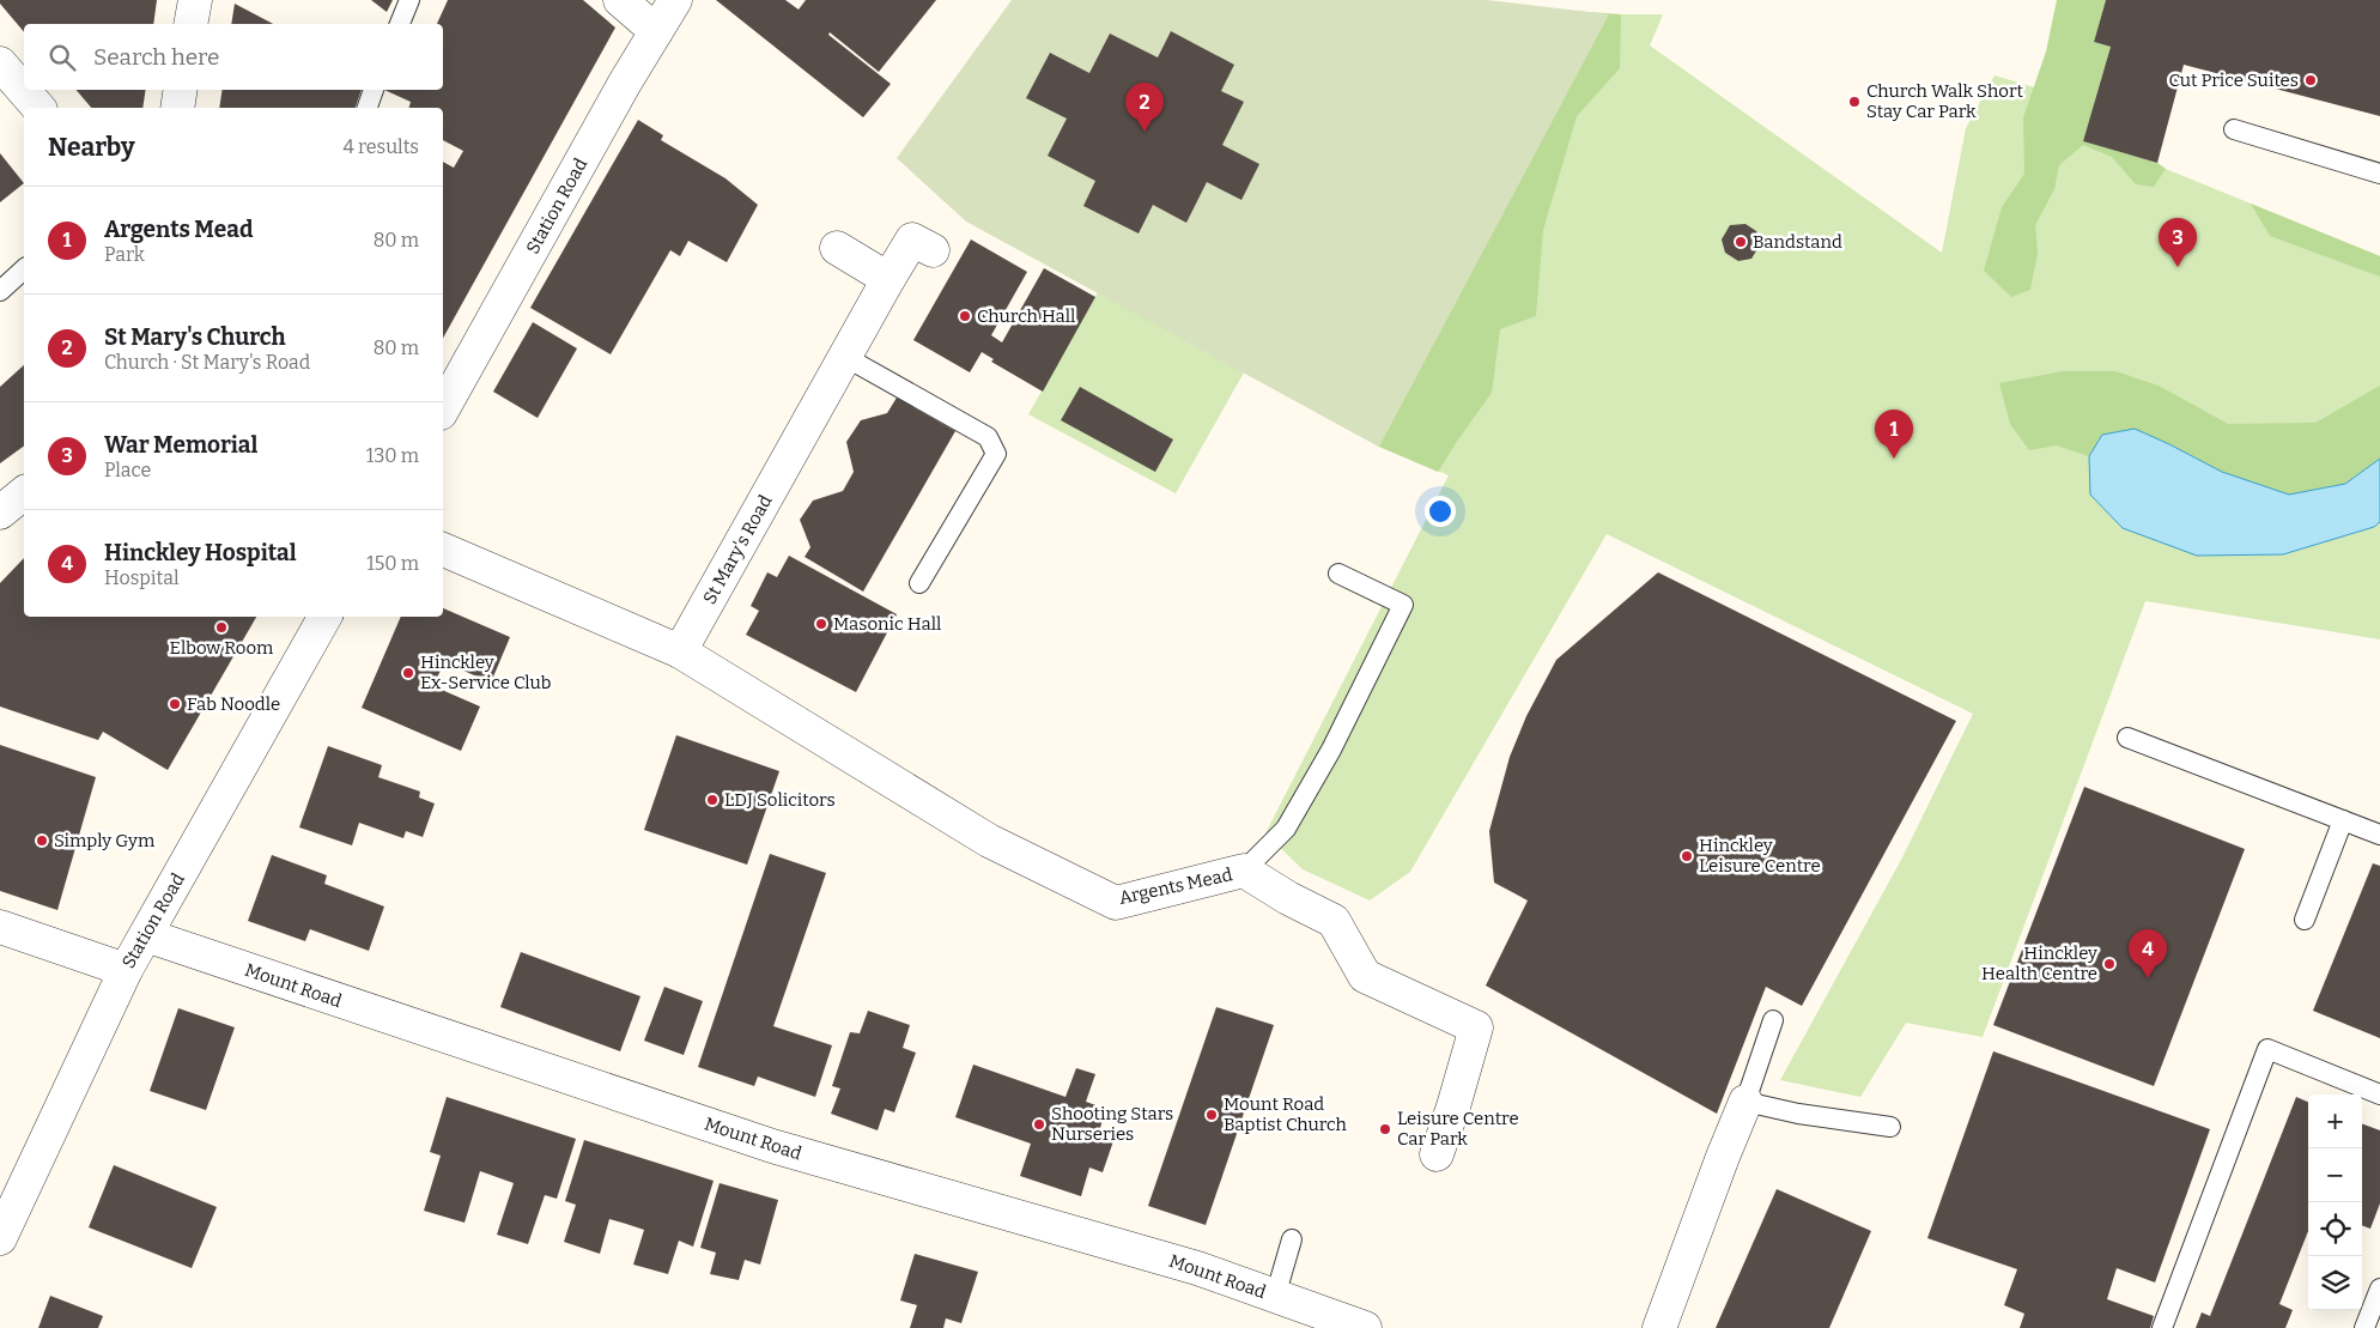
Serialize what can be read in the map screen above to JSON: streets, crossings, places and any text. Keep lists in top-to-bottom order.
{
  "streets": {
    "street": [
      "Station Road",
      "St Mary's Road",
      "Argents Mead",
      "Mount Road"
    ]
  },
  "crossings": [
    ["Station Road", "Mount Road"],
    ["St Mary's Road", "Argents Mead"]
  ],
  "places": [
    "Cut Price Suites",
    "Church Walk Short Stay Car Park",
    "Bandstand",
    "Church Hall",
    "Masonic Hall",
    "Elbow Room",
    "Hinckley Ex-Service Club",
    "Fab Noodle",
    "LDJ Solicitors",
    "Simply Gym",
    "Hinckley Leisure Centre",
    "Hinckley Health Centre",
    "Mount Road Baptist Church",
    "Shooting Stars Nurseries",
    "Leisure Centre Car Park"
  ],
  "page": {
    "search": "Search here",
    "pins": [
      "2",
      "3",
      "1",
      "4"
    ],
    "heading": ["Nearby", "4 results"],
    "list": [
      {
        "mark": "1",
        "name": "Argents Mead",
        "note": "Park",
        "value": "80 m"
      },
      {
        "mark": "2",
        "name": "St Mary's Church",
        "note": "Church · St Mary's Road",
        "value": "80 m"
      },
      {
        "mark": "3",
        "name": "War Memorial",
        "note": "Place",
        "value": "130 m"
      },
      {
        "mark": "4",
        "name": "Hinckley Hospital",
        "note": "Hospital",
        "value": "150 m"
      }
    ],
    "map_buttons": ["+", "−"]
  }
}
